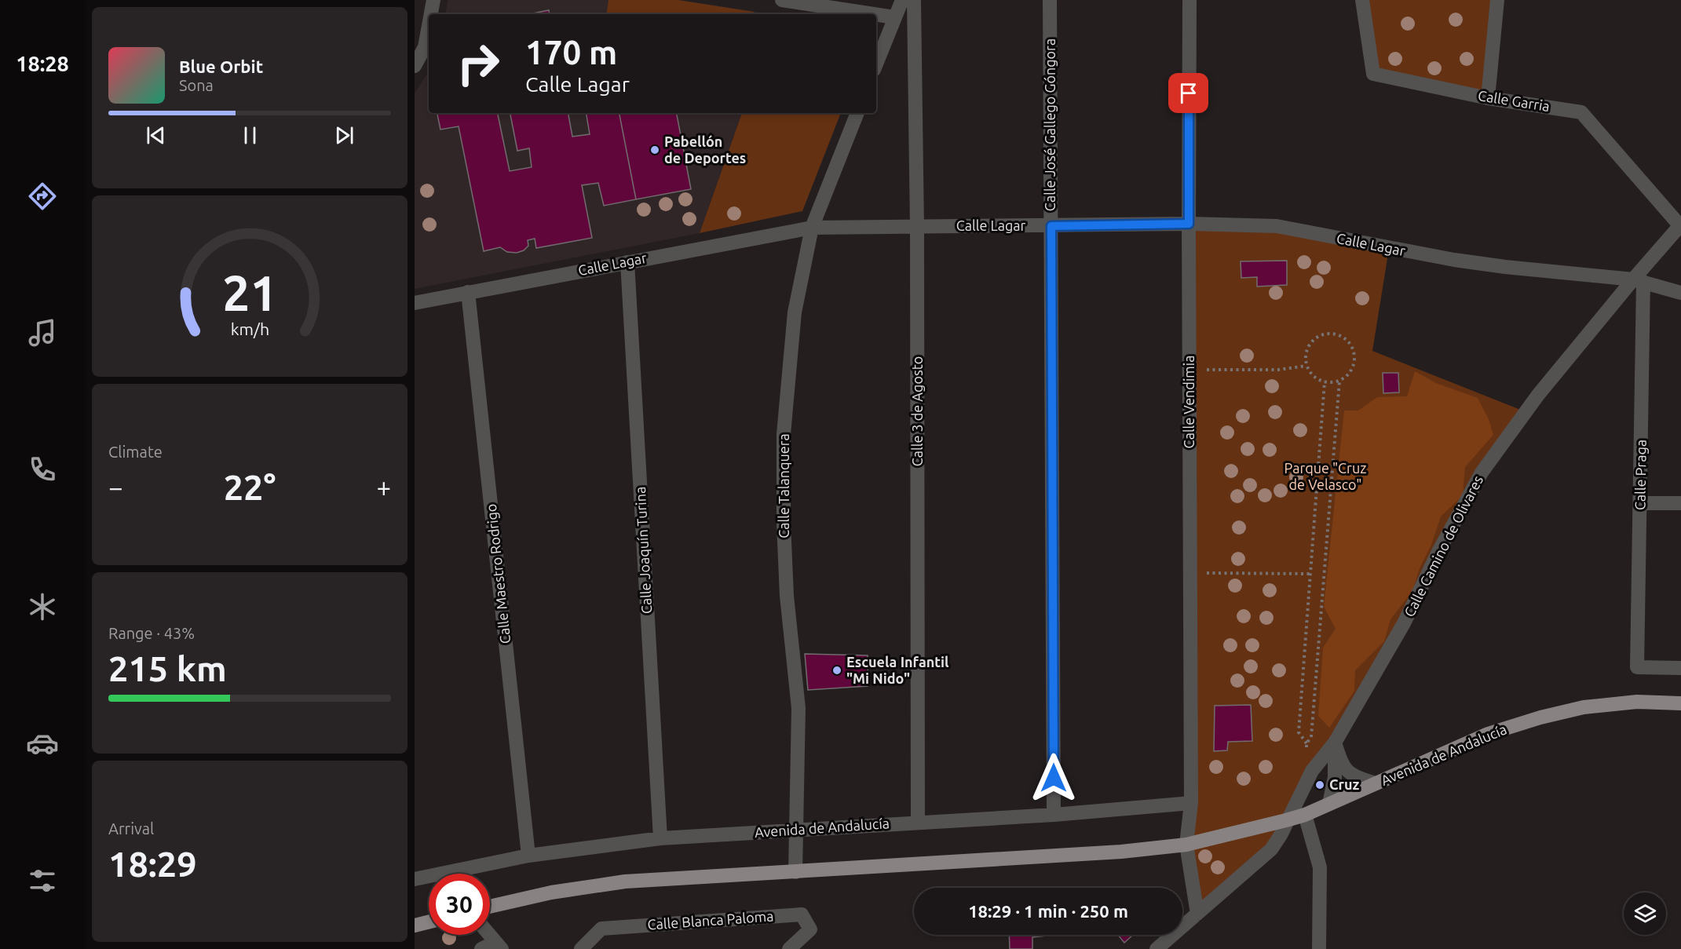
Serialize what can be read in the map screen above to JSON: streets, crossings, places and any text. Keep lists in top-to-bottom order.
{
  "streets": {
    "main road": ["Avenida de Andalucía"],
    "street": [
      "Calle Garria",
      "Calle José Gallego Góngora",
      "Calle Lagar",
      "Calle Vendimia",
      "Calle 3 de Agosto",
      "Calle Praga",
      "Calle Talanquera",
      "Calle Camino de Olivares",
      "Calle Joaquín Turina",
      "Calle Maestro Rodrigo",
      "Calle Blanca Paloma"
    ]
  },
  "crossings": [
    ["Calle Garria", "Calle Camino de Olivares"],
    ["Calle José Gallego Góngora", "Calle Lagar"],
    ["Calle José Gallego Góngora", "Avenida de Andalucía"],
    ["Calle Lagar", "Calle Vendimia"],
    ["Calle Lagar", "Calle 3 de Agosto"],
    ["Calle Lagar", "Calle Praga"],
    ["Calle Lagar", "Calle Talanquera"],
    ["Calle Lagar", "Calle Camino de Olivares"],
    ["Calle Lagar", "Calle Joaquín Turina"],
    ["Calle Lagar", "Calle Maestro Rodrigo"],
    ["Calle Vendimia", "Avenida de Andalucía"],
    ["Calle 3 de Agosto", "Avenida de Andalucía"],
    ["Calle Praga", "Calle Camino de Olivares"],
    ["Calle Talanquera", "Avenida de Andalucía"],
    ["Calle Camino de Olivares", "Avenida de Andalucía"],
    ["Calle Joaquín Turina", "Avenida de Andalucía"],
    ["Calle Maestro Rodrigo", "Avenida de Andalucía"]
  ],
  "parks": ["Parque \"Cruz de Velasco\""],
  "places": ["Pabellón de Deportes", "Escuela Infantil \"Mi Nido\"", "Cruz"],
  "page": {
    "tabs": "18:28",
    "turn": ["170 m", "Calle Lagar"],
    "song": ["Blue Orbit", "Sona"],
    "tile": [
      "Climate",
      ["Range · 43%", "215 km"],
      ["Arrival", "18:29"]
    ],
    "heat": ["−", "22°", "+"],
    "limit": "30",
    "trip": "18:29 · 1 min · 250 m",
    "gauge": ["21", "km/h"]
  }
}
